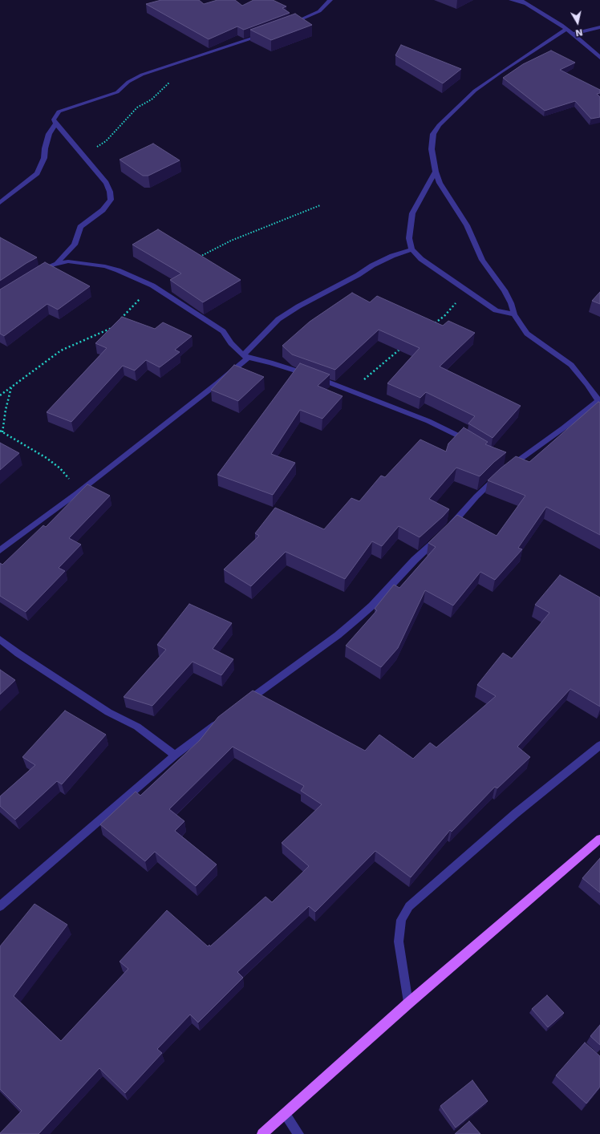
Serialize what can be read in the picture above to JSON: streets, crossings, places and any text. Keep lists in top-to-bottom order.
{
  "north": "bottom"
}
